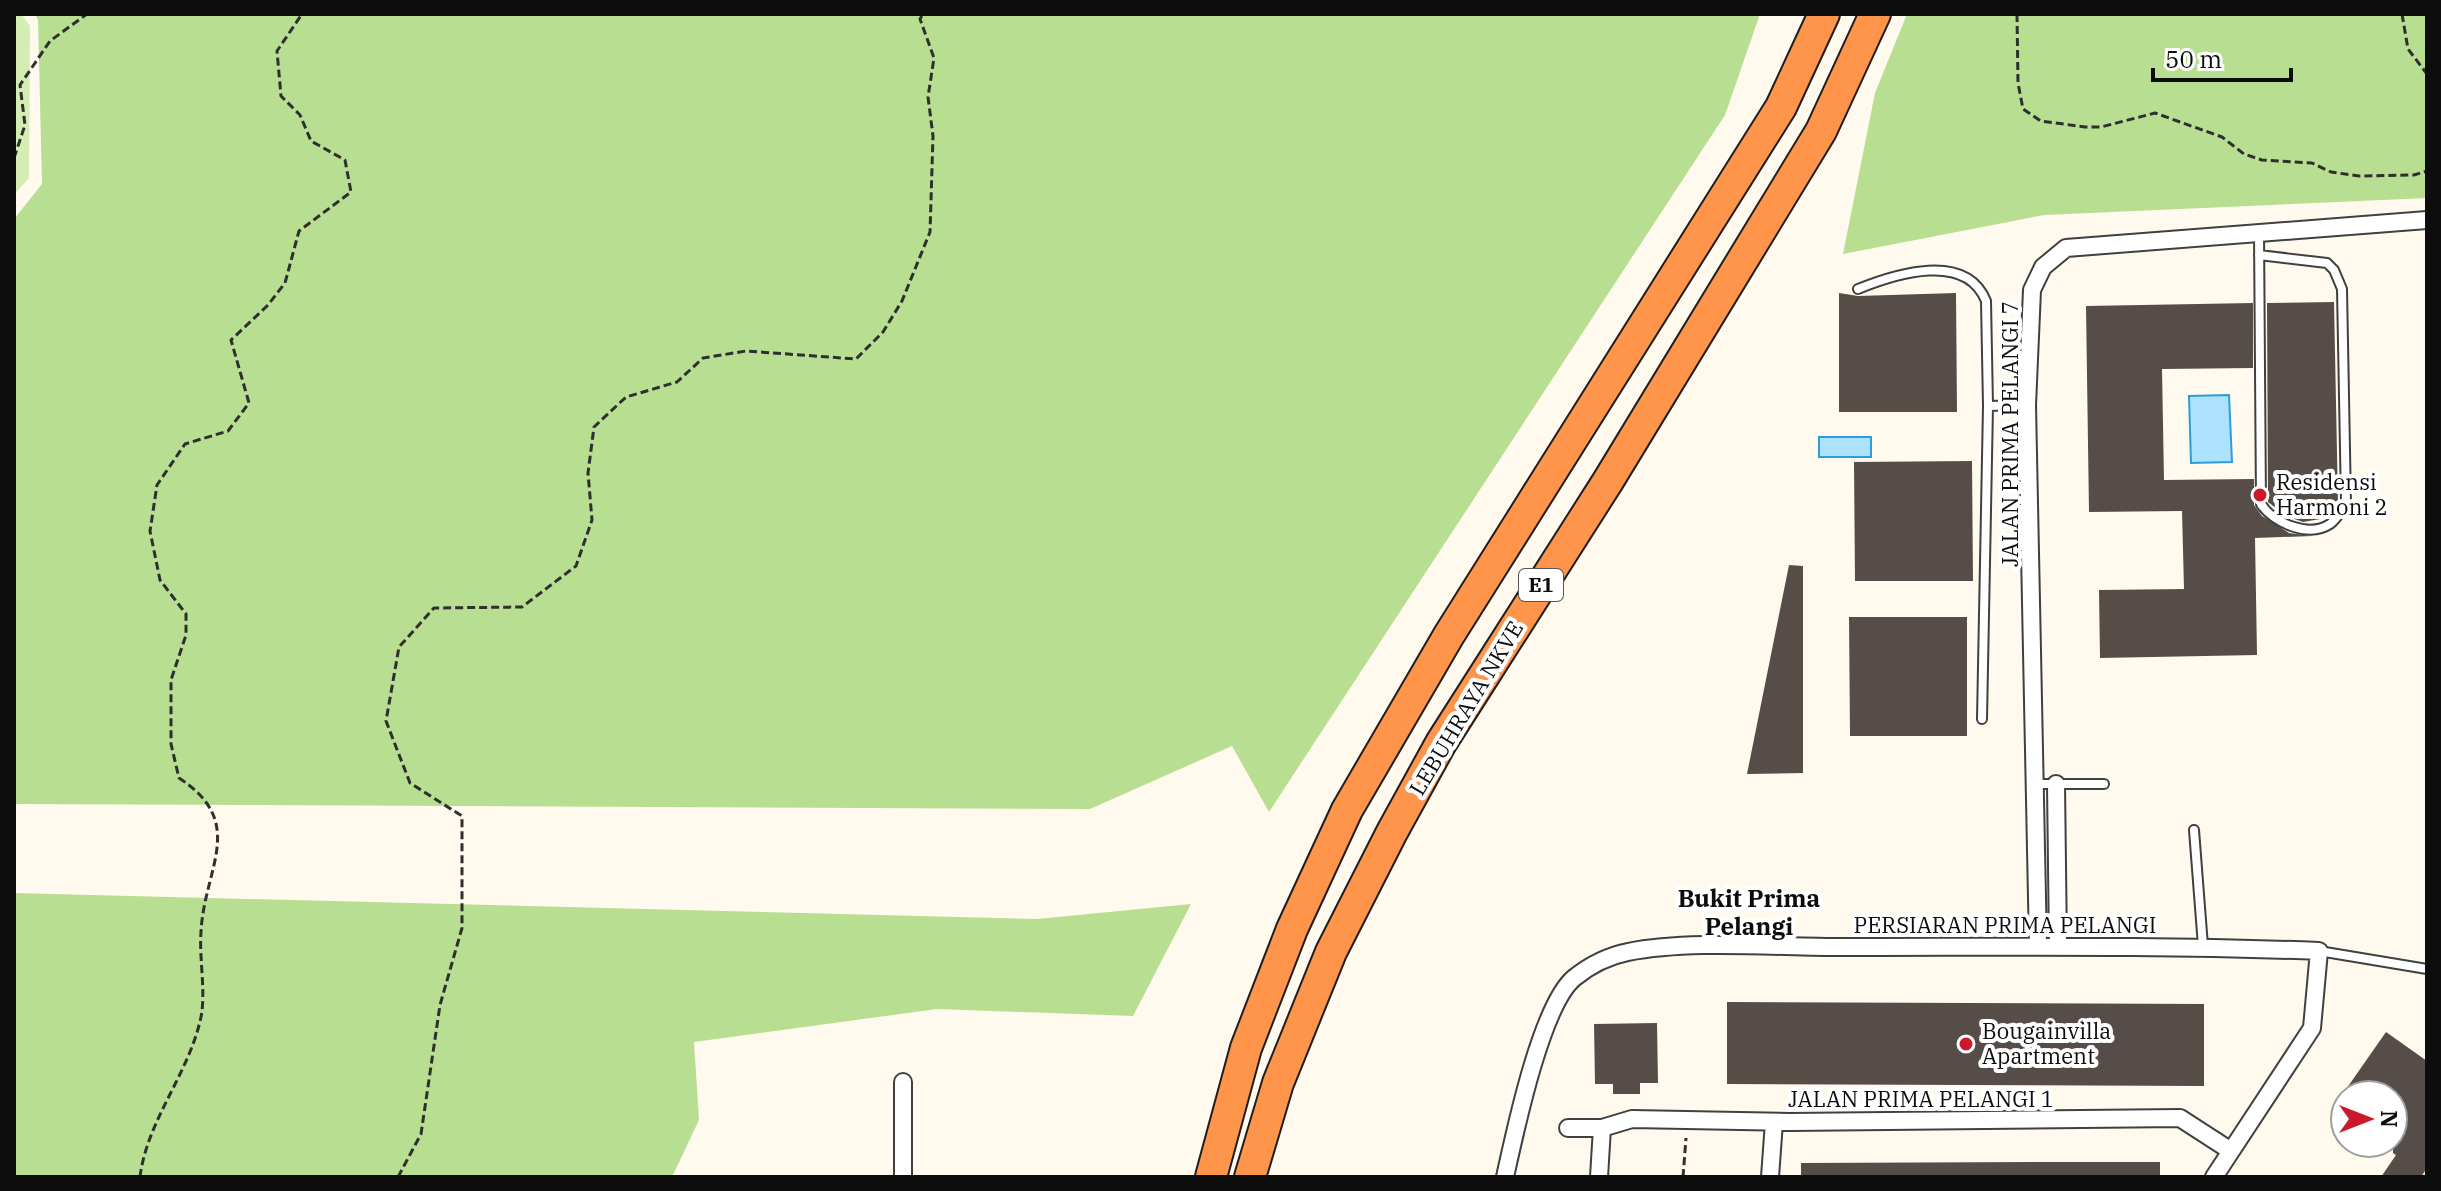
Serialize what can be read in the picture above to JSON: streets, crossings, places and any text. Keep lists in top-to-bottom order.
{
  "streets": {
    "highway": ["E1", "LEBUHRAYA NKVE"],
    "street": ["JALAN PRIMA PELANGI 7", "PERSIARAN PRIMA PELANGI", "JALAN PRIMA PELANGI 1"]
  },
  "crossings": [
    ["JALAN PRIMA PELANGI 7", "PERSIARAN PRIMA PELANGI"]
  ],
  "districts": ["Bukit Prima Pelangi"],
  "places": ["Residensi Harmoni 2", "Bougainvilla Apartment"],
  "scale_bar": "50 m",
  "north": "right"
}
